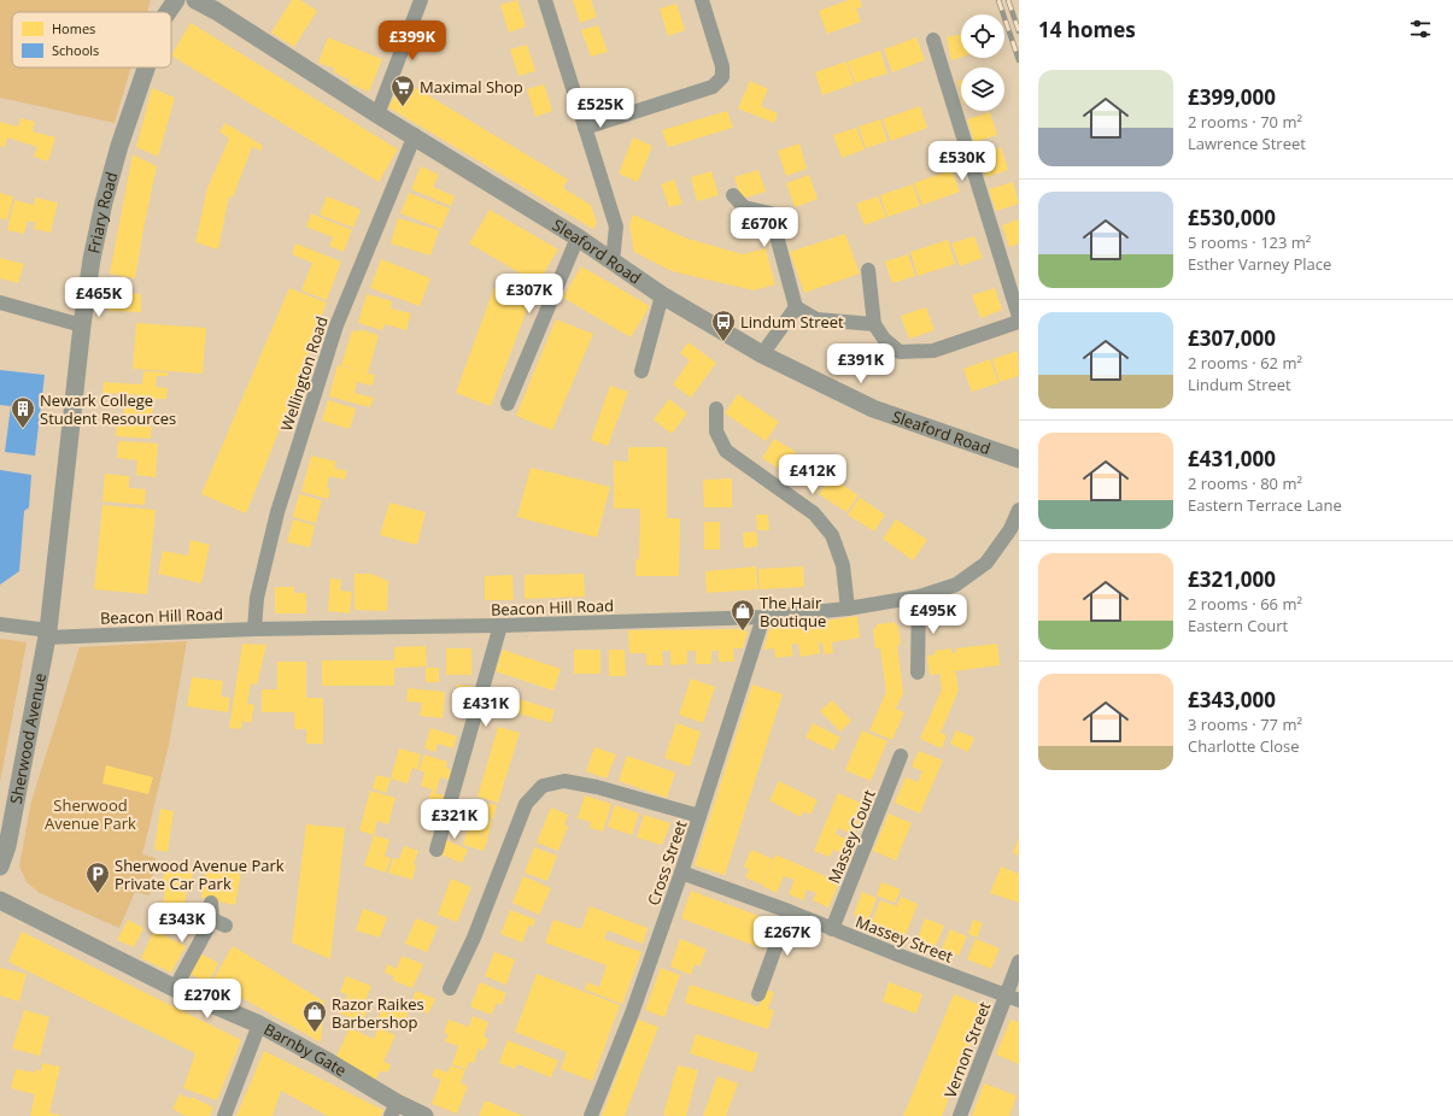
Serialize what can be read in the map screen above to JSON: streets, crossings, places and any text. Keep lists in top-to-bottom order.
{
  "streets": {
    "street": [
      "Friary Road",
      "Sleaford Road",
      "Wellington Road",
      "Beacon Hill Road",
      "Sherwood Avenue",
      "Massey Court",
      "Cross Street",
      "Massey Street",
      "Barnby Gate",
      "Vernon Street"
    ]
  },
  "crossings": [
    ["Friary Road", "Beacon Hill Road"],
    ["Friary Road", "Sherwood Avenue"],
    ["Sleaford Road", "Wellington Road"],
    ["Wellington Road", "Beacon Hill Road"],
    ["Beacon Hill Road", "Sherwood Avenue"],
    ["Beacon Hill Road", "Cross Street"],
    ["Massey Court", "Massey Street"],
    ["Cross Street", "Massey Street"],
    ["Massey Street", "Vernon Street"]
  ],
  "parks": ["Sherwood Avenue Park"],
  "places": {
    "supermarket": ["Maximal Shop"],
    "bus stop": ["Lindum Street"],
    "building": ["Newark College Student Resources"],
    "shop": ["The Hair Boutique", "Razor Raikes Barbershop"],
    "parking": ["Sherwood Avenue Park Private Car Park"]
  },
  "legend": ["Homes", "Schools"],
  "page": {
    "heading": "14 homes",
    "price": [
      "£399K",
      "£525K",
      "£530K",
      "£670K",
      "£307K",
      "£465K",
      "£391K",
      "£412K",
      "£495K",
      "£431K",
      "£321K",
      "£343K",
      "£267K",
      "£270K"
    ],
    "list": [
      {
        "name": "£399,000",
        "note": "2 rooms · 70 m² · Lawrence Street"
      },
      {
        "name": "£530,000",
        "note": "5 rooms · 123 m² · Esther Varney Place"
      },
      {
        "name": "£307,000",
        "note": "2 rooms · 62 m² · Lindum Street"
      },
      {
        "name": "£431,000",
        "note": "2 rooms · 80 m² · Eastern Terrace Lane"
      },
      {
        "name": "£321,000",
        "note": "2 rooms · 66 m² · Eastern Court"
      },
      {
        "name": "£343,000",
        "note": "3 rooms · 77 m² · Charlotte Close"
      }
    ]
  }
}
